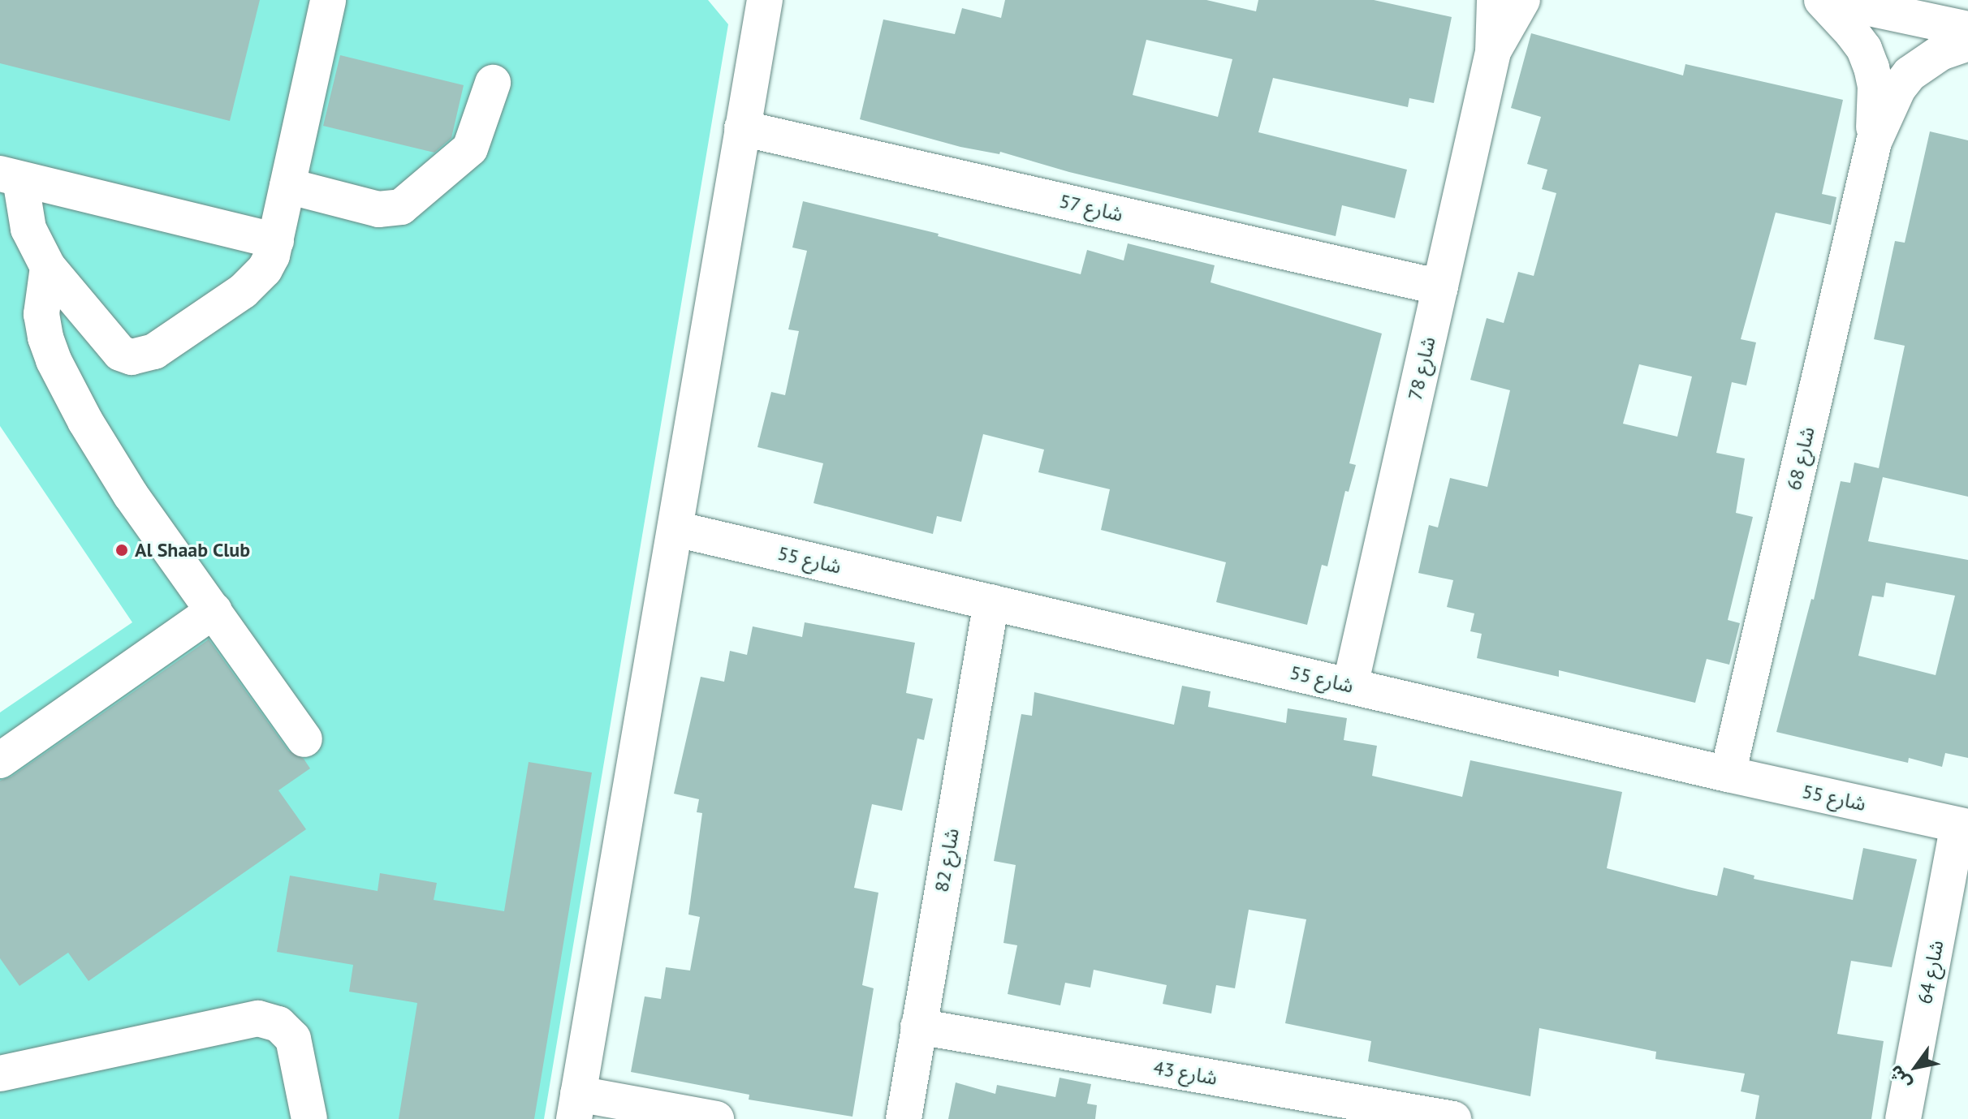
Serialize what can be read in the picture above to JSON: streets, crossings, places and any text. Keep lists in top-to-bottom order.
{
  "streets": {
    "street": [
      "شارع 57",
      "شارع 78",
      "شارع 68",
      "شارع 55",
      "شارع 82",
      "شارع 64",
      "شارع 43"
    ]
  },
  "crossings": [
    ["شارع 57", "شارع 78"],
    ["شارع 78", "شارع 55"],
    ["شارع 68", "شارع 55"],
    ["شارع 55", "شارع 82"],
    ["شارع 55", "شارع 64"],
    ["شارع 82", "شارع 43"]
  ],
  "places": ["Al Shaab Club"],
  "north": "bottom left"
}
